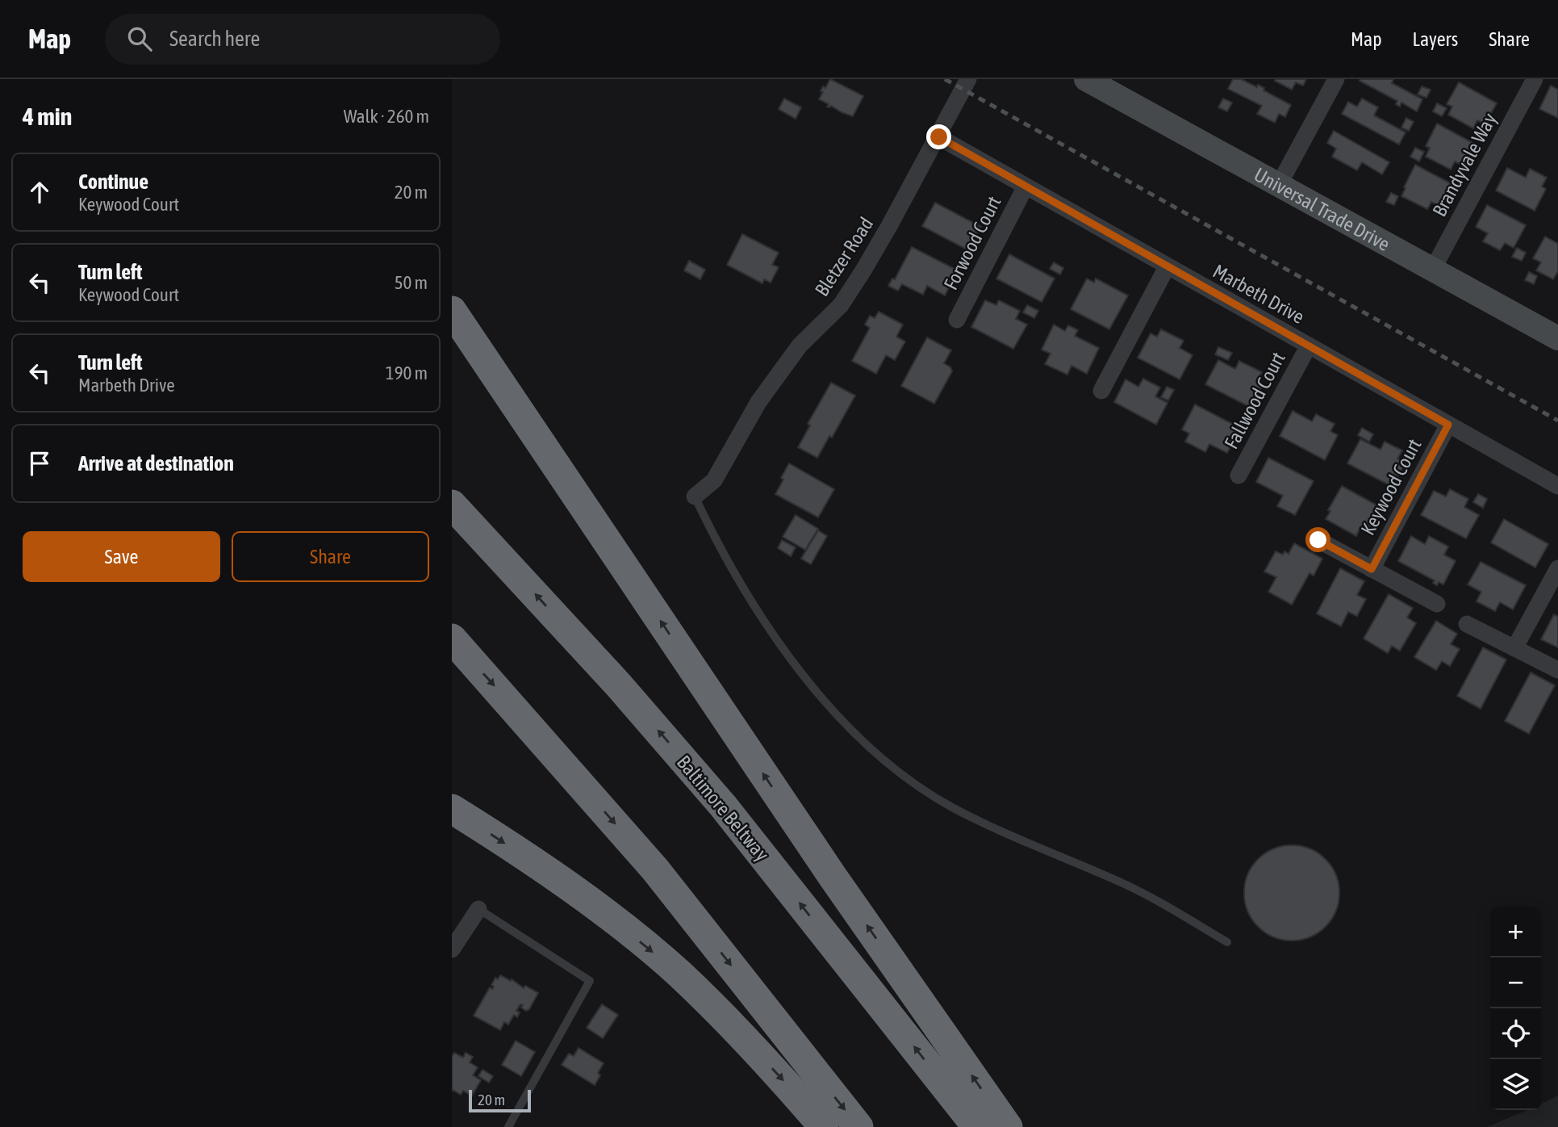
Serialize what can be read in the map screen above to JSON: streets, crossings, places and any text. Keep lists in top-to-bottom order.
{
  "streets": {
    "highway": ["Baltimore Beltway"],
    "street": [
      "Brandyvale Way",
      "Universal Trade Drive",
      "Forwood Court",
      "Bletzer Road",
      "Marbeth Drive",
      "Fallwood Court",
      "Keywood Court"
    ]
  },
  "crossings": [
    ["Brandyvale Way", "Universal Trade Drive"],
    ["Forwood Court", "Marbeth Drive"],
    ["Bletzer Road", "Marbeth Drive"],
    ["Marbeth Drive", "Fallwood Court"],
    ["Marbeth Drive", "Keywood Court"]
  ],
  "scale_bar": "20 m",
  "page": {
    "header": "Map",
    "search": "Search here",
    "nav": ["Map", "Layers", "Share"],
    "heading": ["4 min", "Walk · 260 m"],
    "list": [
      ["Continue", "Keywood Court", "20 m"],
      ["Turn left", "Keywood Court", "50 m"],
      ["Turn left", "Marbeth Drive", "190 m"],
      "Arrive at destination"
    ],
    "buttons": ["Save", "Share"],
    "map_buttons": ["+", "−"],
    "scale": "20 m"
  }
}
